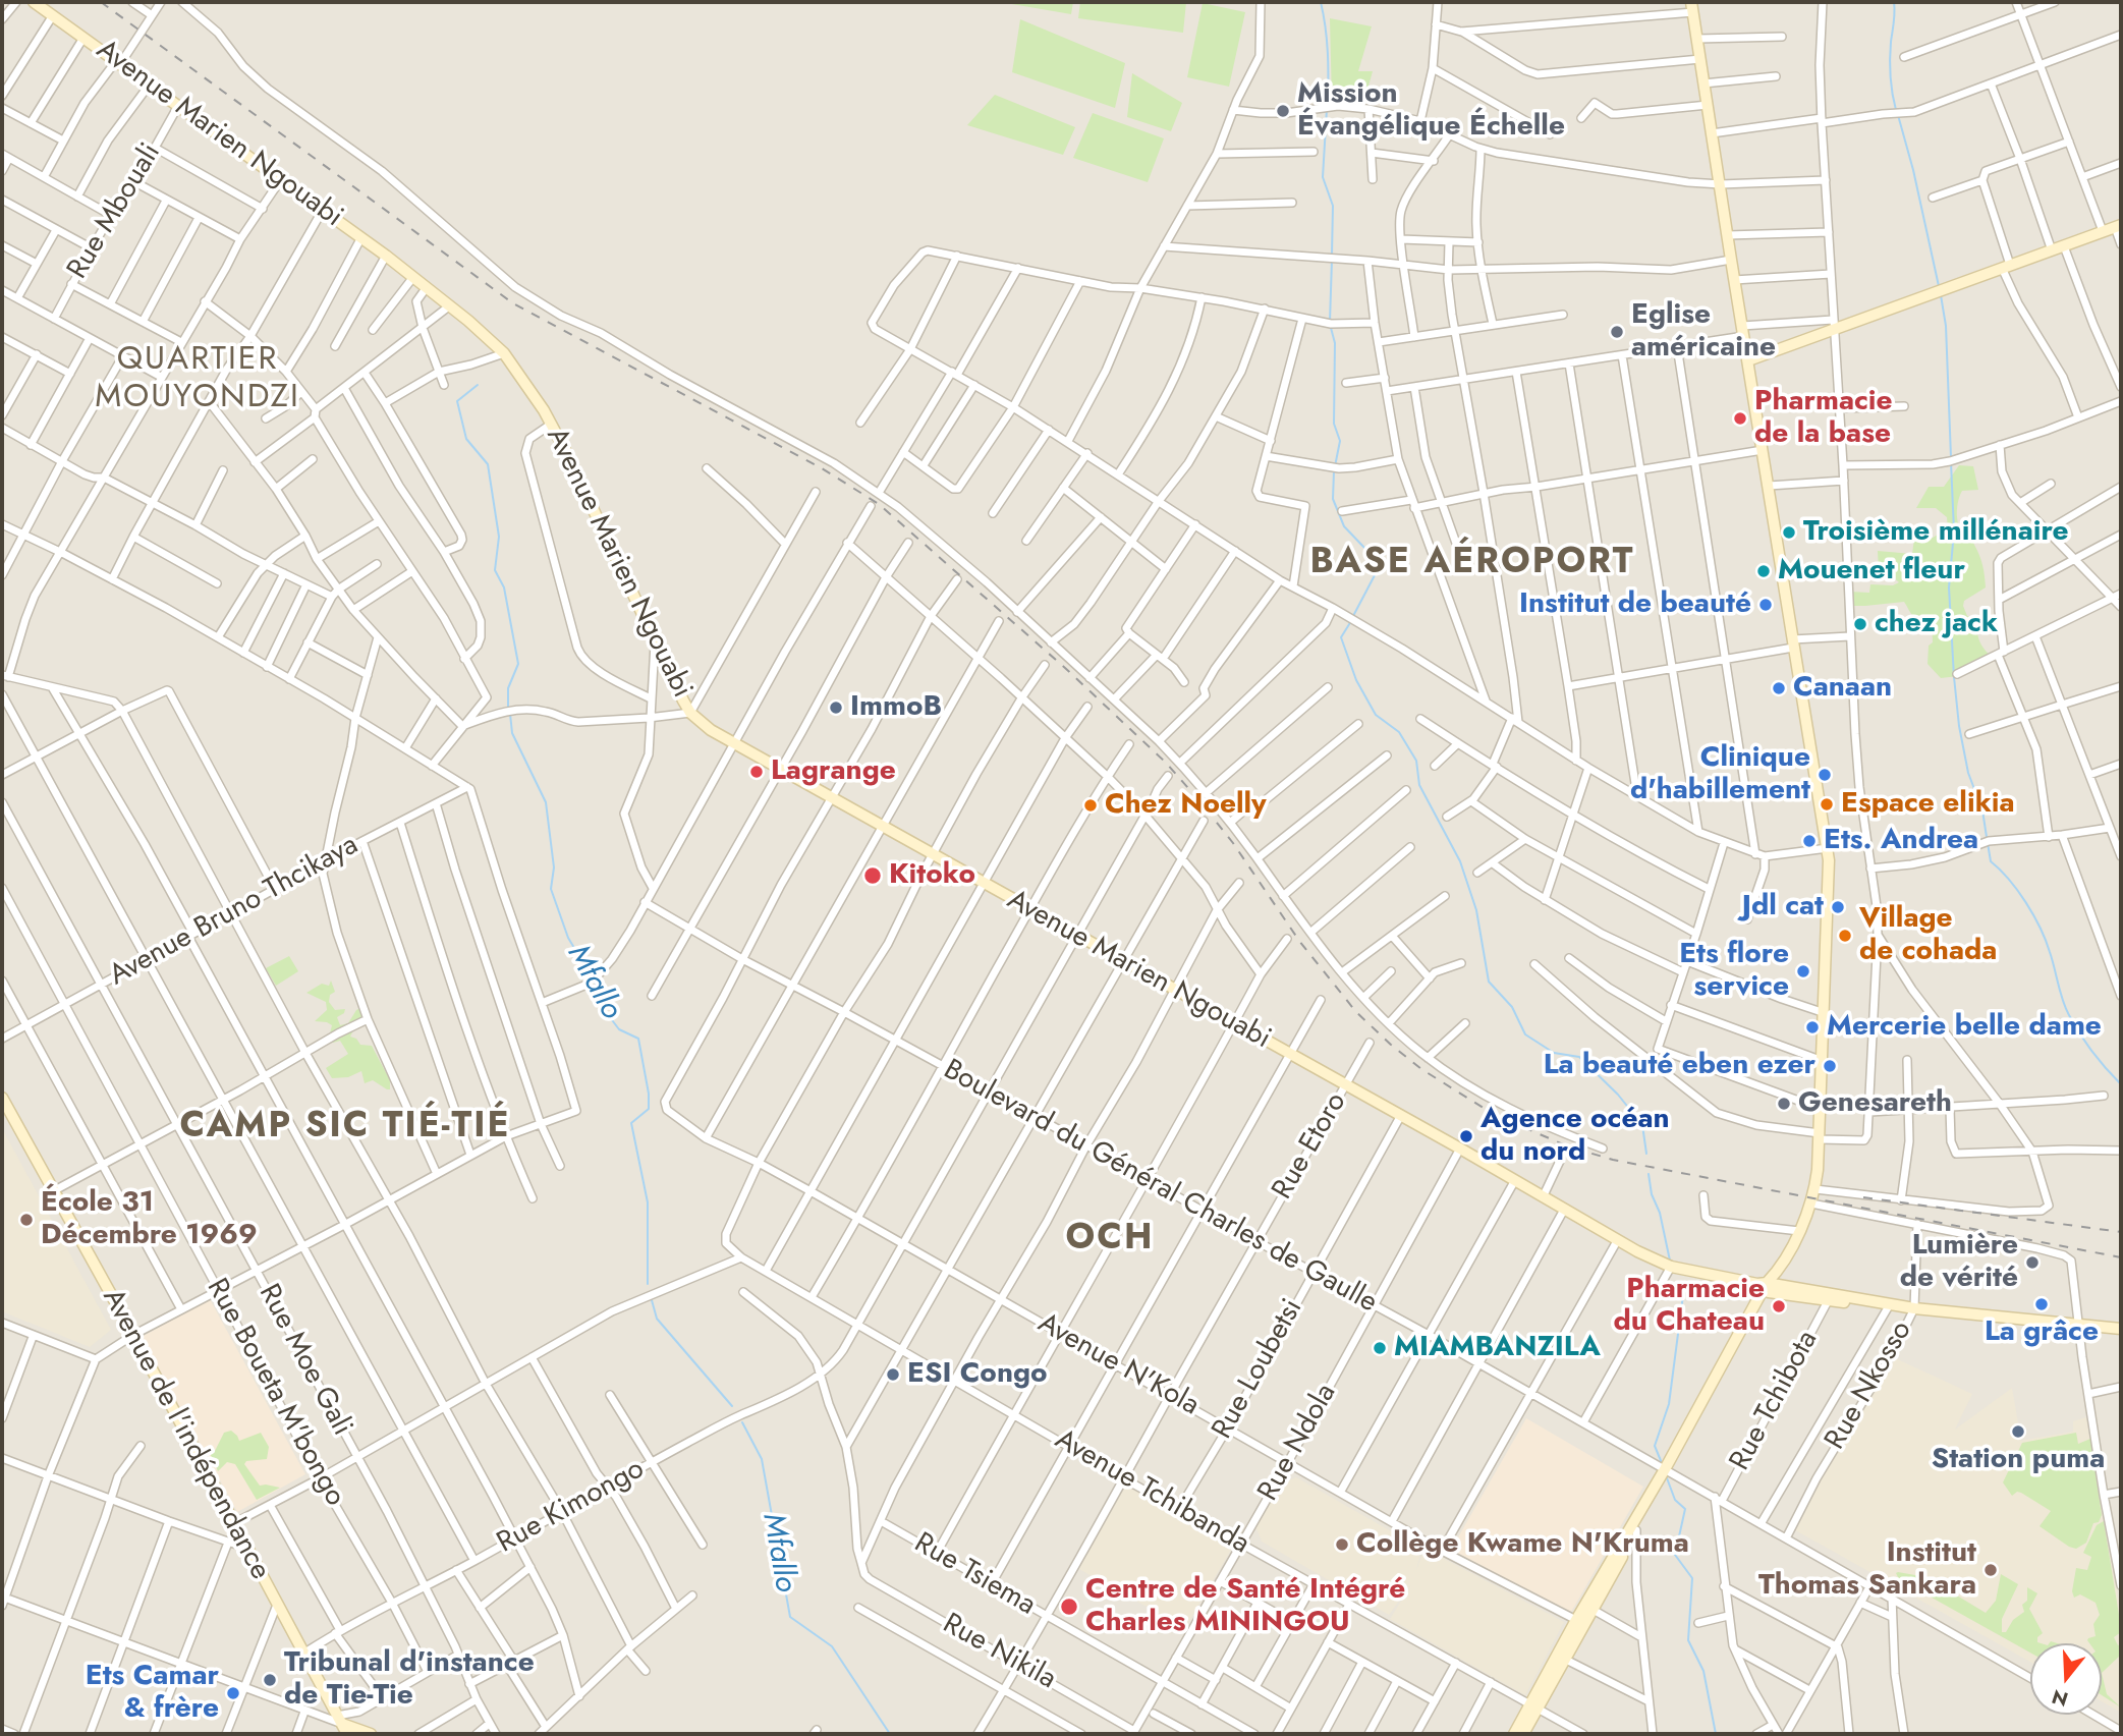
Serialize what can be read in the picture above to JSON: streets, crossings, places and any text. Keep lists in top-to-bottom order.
{
  "streets": {
    "street": [
      "Avenue Marien Ngouabi",
      "Rue Mbouali",
      "Avenue Bruno Thcikaya",
      "Rue Etoro",
      "Boulevard du Général Charles de Gaulle",
      "Rue Moe Gali",
      "Avenue N'Kola",
      "Rue Loubetsi",
      "Rue Nkosso",
      "Rue Boueta M'bongo",
      "Rue Tchibota",
      "Avenue de l'indépendance",
      "Rue Ndola",
      "Avenue Tchibanda",
      "Rue Kimongo",
      "Rue Tsiema",
      "Rue Nikila"
    ]
  },
  "crossings": [
    ["Avenue Marien Ngouabi", "Rue Mbouali"],
    ["Avenue Marien Ngouabi", "Rue Etoro"],
    ["Avenue Marien Ngouabi", "Rue Loubetsi"],
    ["Avenue Marien Ngouabi", "Rue Nkosso"],
    ["Avenue Marien Ngouabi", "Rue Tchibota"],
    ["Avenue Marien Ngouabi", "Rue Ndola"],
    ["Avenue Marien Ngouabi", "Rue Kimongo"],
    ["Avenue Bruno Thcikaya", "Rue Moe Gali"],
    ["Avenue Bruno Thcikaya", "Rue Boueta M'bongo"],
    ["Rue Etoro", "Boulevard du Général Charles de Gaulle"],
    ["Rue Etoro", "Avenue N'Kola"],
    ["Rue Etoro", "Avenue Tchibanda"],
    ["Rue Etoro", "Rue Tsiema"],
    ["Rue Etoro", "Rue Nikila"],
    ["Boulevard du Général Charles de Gaulle", "Avenue N'Kola"],
    ["Boulevard du Général Charles de Gaulle", "Rue Loubetsi"],
    ["Boulevard du Général Charles de Gaulle", "Rue Nkosso"],
    ["Boulevard du Général Charles de Gaulle", "Rue Tchibota"],
    ["Boulevard du Général Charles de Gaulle", "Rue Ndola"],
    ["Boulevard du Général Charles de Gaulle", "Rue Kimongo"],
    ["Rue Moe Gali", "Rue Kimongo"],
    ["Avenue N'Kola", "Rue Loubetsi"],
    ["Avenue N'Kola", "Rue Ndola"],
    ["Avenue N'Kola", "Avenue Tchibanda"],
    ["Avenue N'Kola", "Rue Kimongo"],
    ["Rue Loubetsi", "Avenue Tchibanda"],
    ["Rue Boueta M'bongo", "Rue Kimongo"],
    ["Avenue de l'indépendance", "Rue Kimongo"],
    ["Rue Ndola", "Avenue Tchibanda"],
    ["Rue Ndola", "Rue Tsiema"],
    ["Rue Ndola", "Rue Nikila"],
    ["Avenue Tchibanda", "Rue Kimongo"]
  ],
  "districts": [
    "QUARTIER MOUYONDZI",
    "BASE AÉROPORT",
    "CAMP SIC TIÉ-TIÉ",
    "OCH"
  ],
  "water": ["Mfallo"],
  "places": [
    "Mission Évangélique Échelle",
    "Eglise américaine",
    "Pharmacie de la base",
    "Troisième millénaire",
    "Mouenet fleur",
    "Institut de beauté",
    "chez jack",
    "Canaan",
    "ImmoB",
    "Lagrange",
    "Clinique d'habillement",
    "Espace elikia",
    "Chez Noelly",
    "Ets. Andrea",
    "Kitoko",
    "Jdl cat",
    "Village de cohada",
    "Ets flore service",
    "Mercerie belle dame",
    "La beauté eben ezer",
    "Genesareth",
    "Agence océan du nord",
    "École 31 Décembre 1969",
    "Lumière de vérité",
    "La grâce",
    "Pharmacie du Chateau",
    "MIAMBANZILA",
    "ESI Congo",
    "Station puma",
    "Collège Kwame N'Kruma",
    "Institut Thomas Sankara",
    "Centre de Santé Intégré Charles MININGOU",
    "Tribunal d'instance de Tie-Tie",
    "Ets Camar & frère"
  ],
  "north": "bottom"
}
